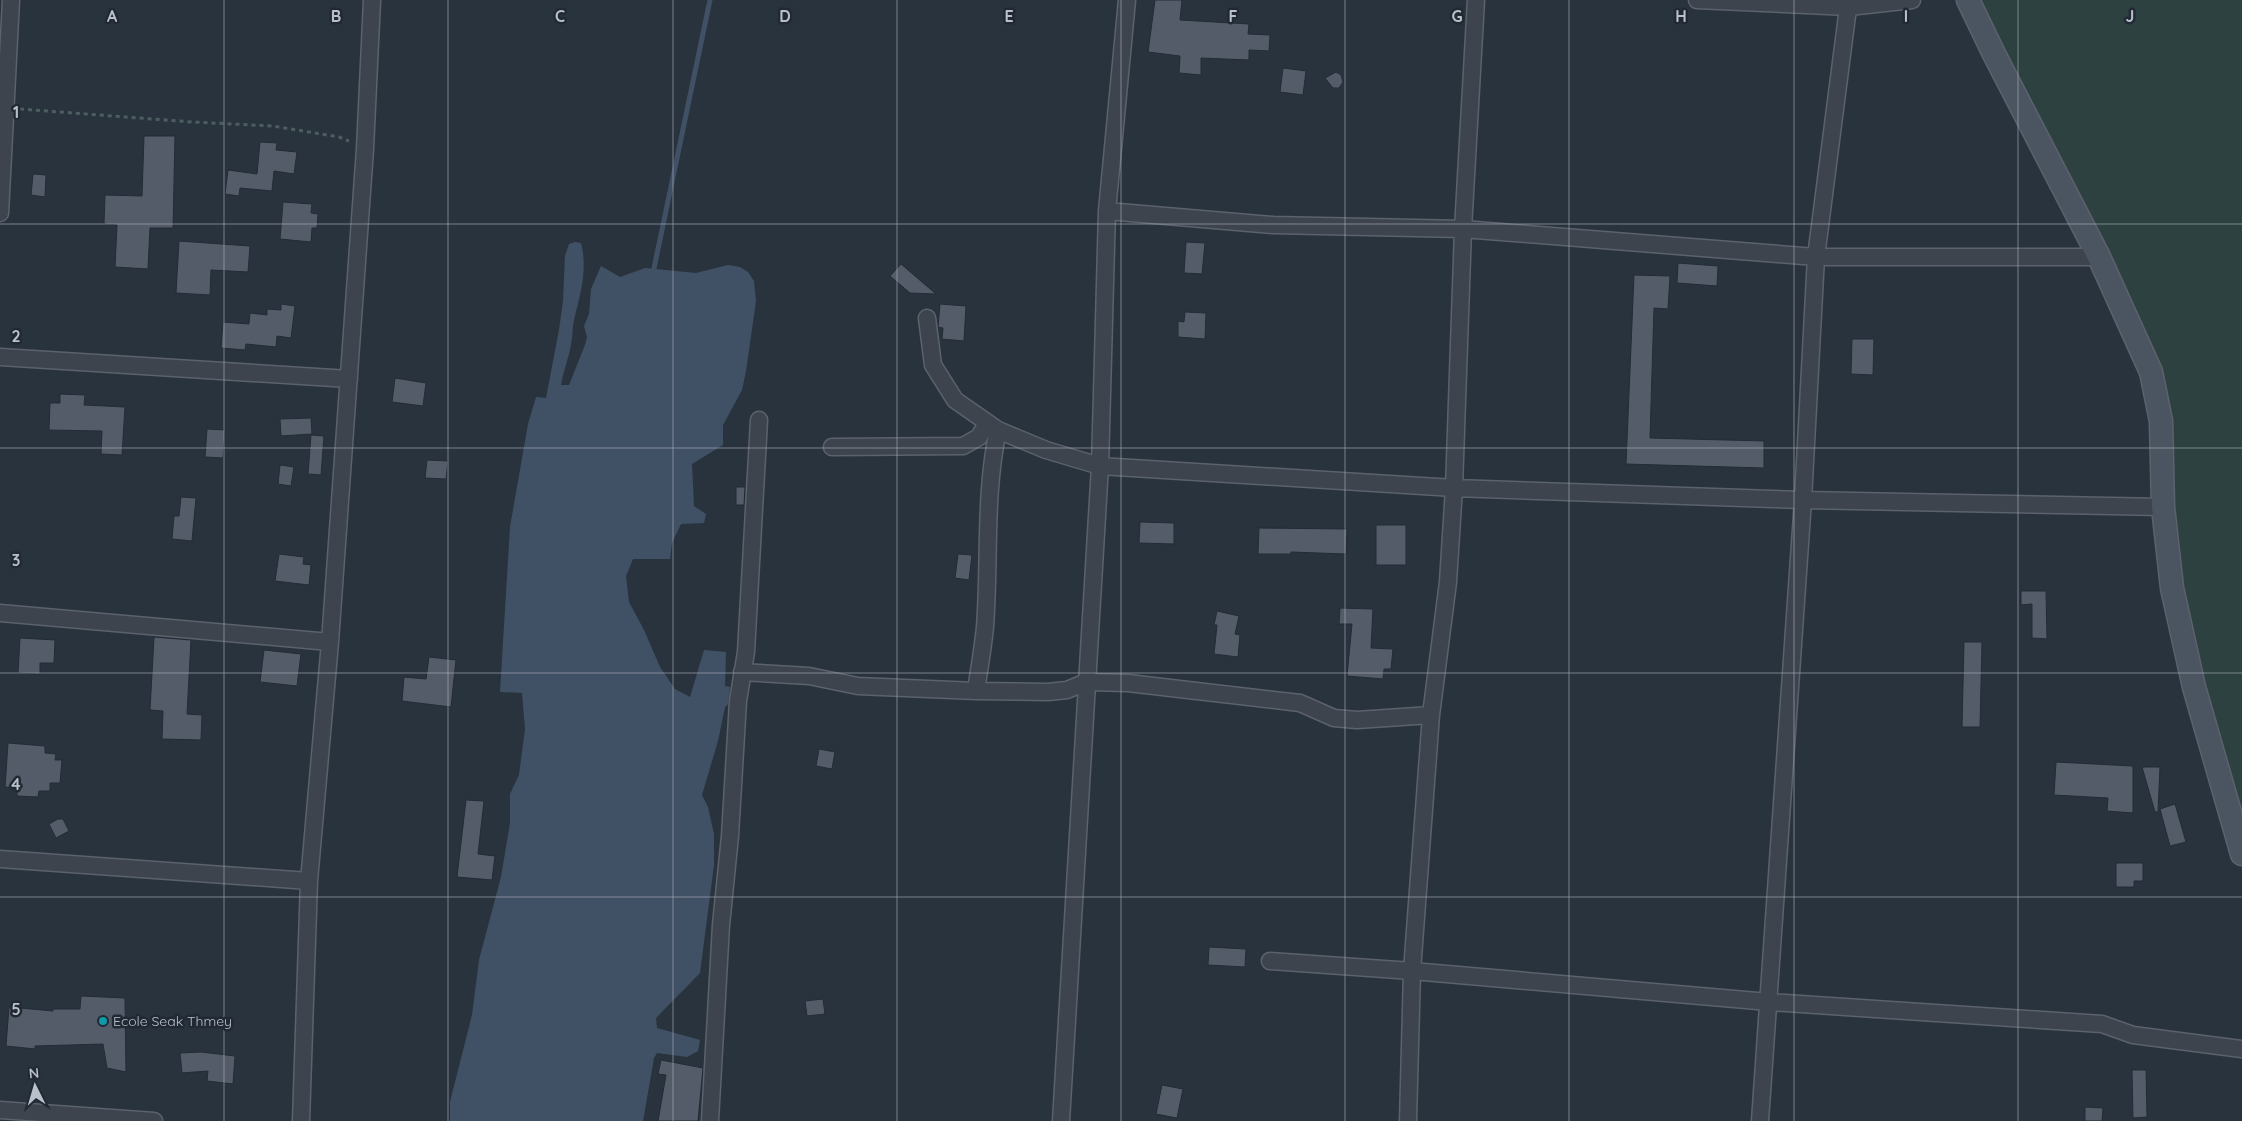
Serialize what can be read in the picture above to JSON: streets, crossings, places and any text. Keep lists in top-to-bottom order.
{
  "places": ["Ecole Seak Thmey"],
  "north": "top",
  "grid": {
    "columns": [
      "A",
      "B",
      "C",
      "D",
      "E",
      "F",
      "G",
      "H",
      "I",
      "J"
    ],
    "rows": [
      "1",
      "2",
      "3",
      "4",
      "5"
    ]
  }
}
